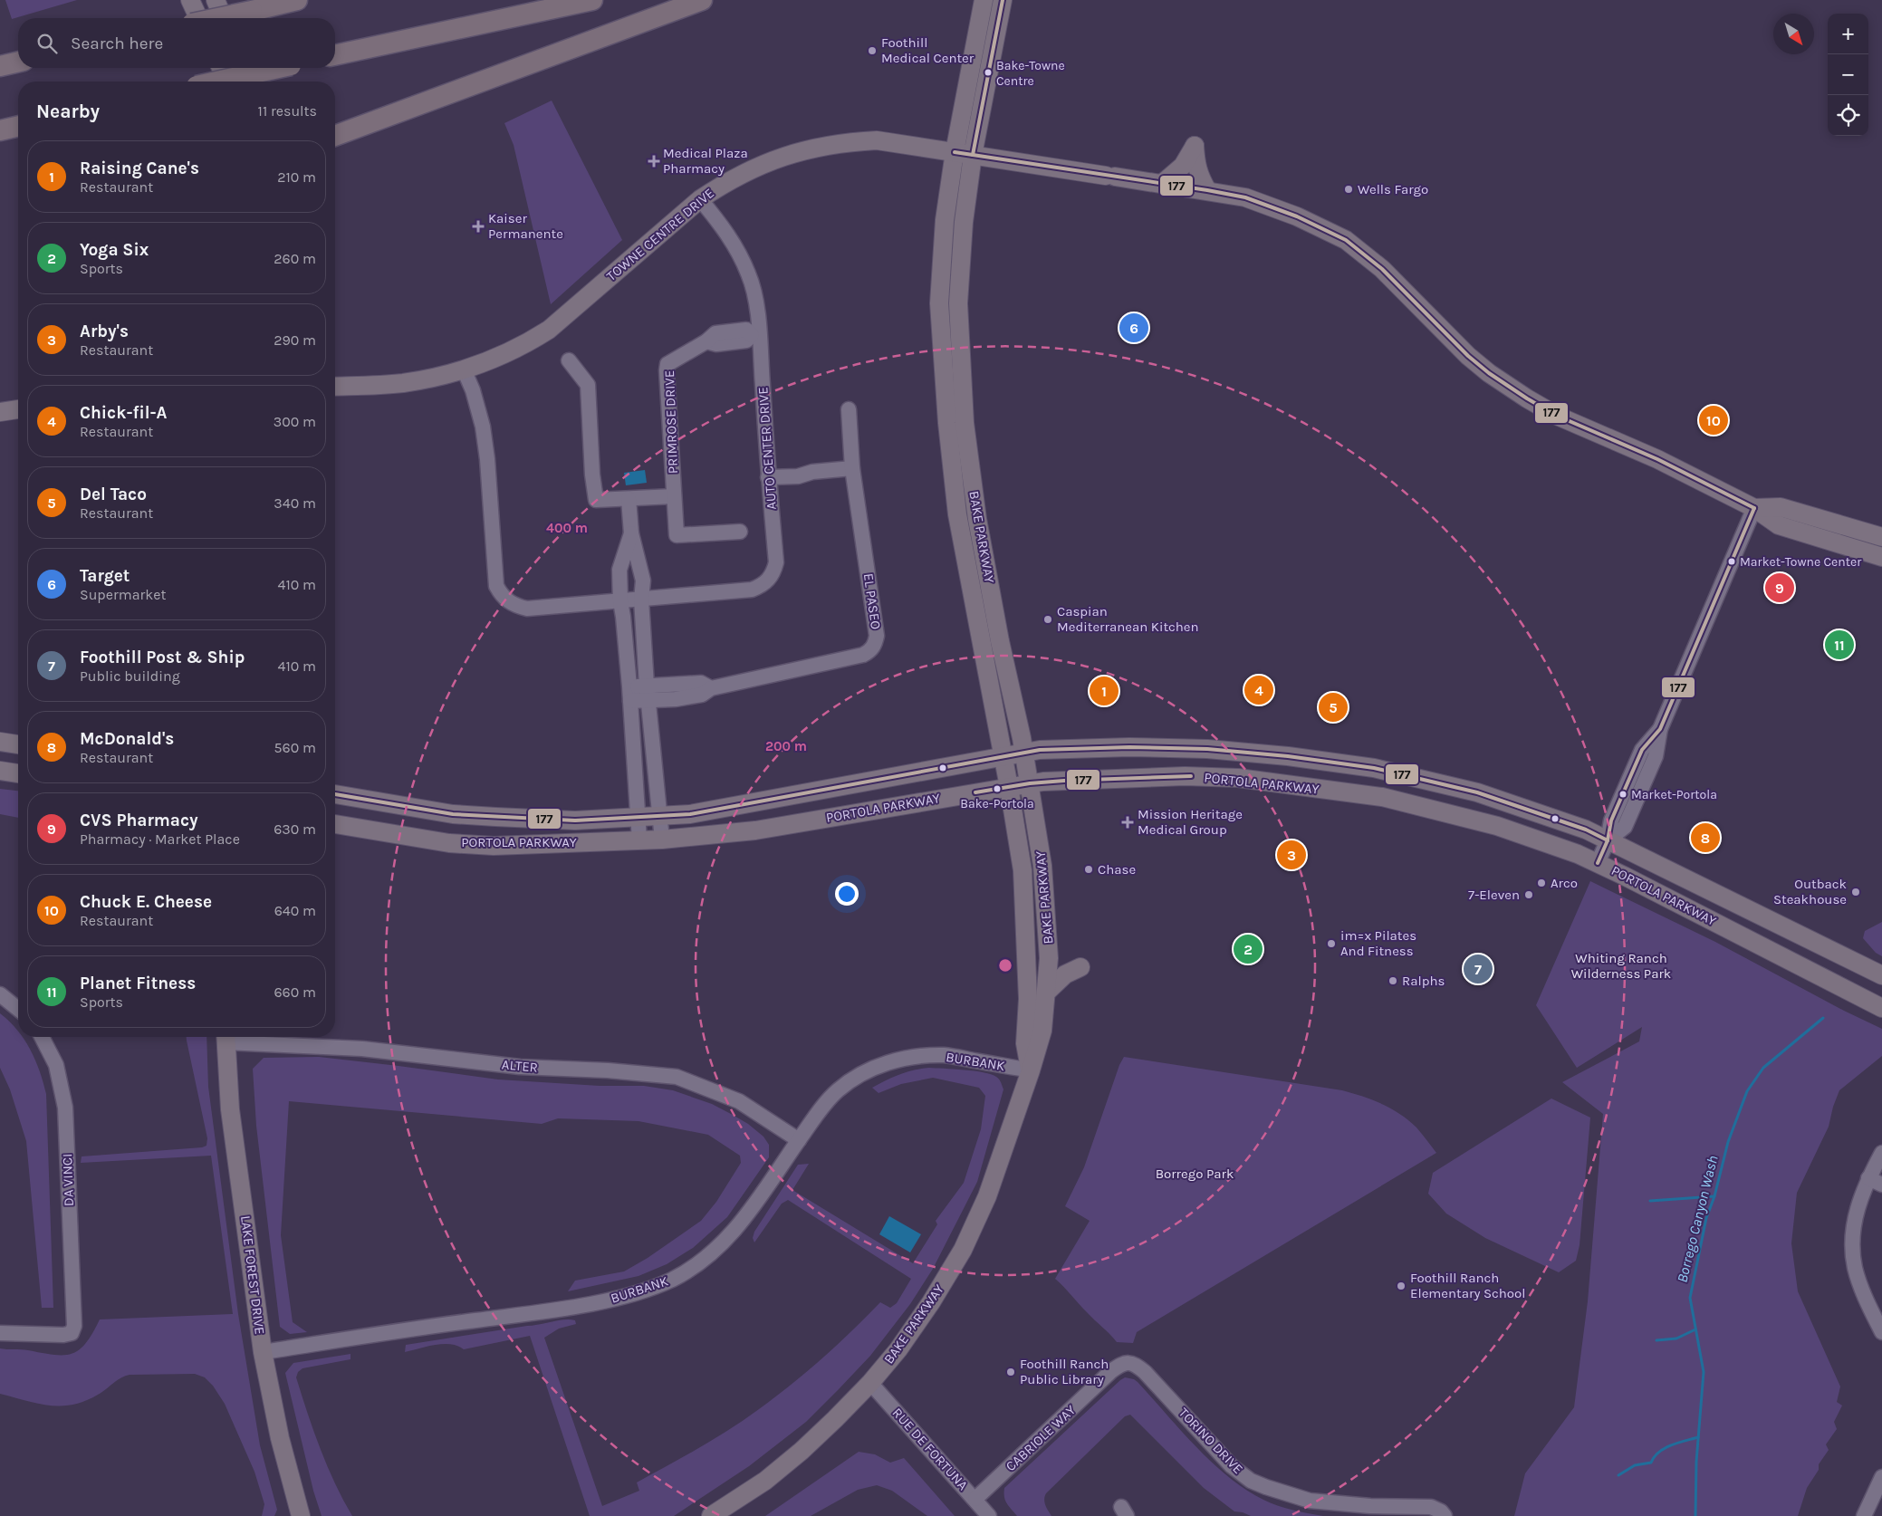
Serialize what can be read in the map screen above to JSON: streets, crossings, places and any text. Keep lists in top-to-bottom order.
{
  "streets": {
    "main road": [
      "TOWNE CENTRE DRIVE",
      "BAKE PARKWAY",
      "PORTOLA PARKWAY",
      "LAKE FOREST DRIVE"
    ],
    "street": [
      "PRIMROSE DRIVE",
      "AUTO CENTER DRIVE",
      "EL PASEO",
      "BURBANK",
      "ALTER",
      "DA VINCI",
      "CABRIOLE WAY",
      "TORINO DRIVE",
      "RUE DE FORTUNA"
    ]
  },
  "crossings": [
    ["TOWNE CENTRE DRIVE", "AUTO CENTER DRIVE"],
    ["TOWNE CENTRE DRIVE", "BAKE PARKWAY"],
    ["PRIMROSE DRIVE", "AUTO CENTER DRIVE"],
    ["BAKE PARKWAY", "PORTOLA PARKWAY"],
    ["BAKE PARKWAY", "BURBANK"],
    ["BAKE PARKWAY", "RUE DE FORTUNA"],
    ["BURBANK", "ALTER"],
    ["BURBANK", "LAKE FOREST DRIVE"],
    ["ALTER", "LAKE FOREST DRIVE"],
    ["CABRIOLE WAY", "TORINO DRIVE"],
    ["CABRIOLE WAY", "RUE DE FORTUNA"]
  ],
  "water": ["Borrego Canyon Wash"],
  "parks": ["Whiting Ranch Wilderness Park", "Borrego Park"],
  "places": {
    "other": [
      "Foothill Medical Center",
      "Bake-Towne Centre",
      "Wells Fargo",
      "Market-Towne Center",
      "Caspian Mediterranean Kitchen",
      "Bake-Portola",
      "Market-Portola",
      "Chase",
      "Arco",
      "Outback Steakhouse",
      "7-Eleven",
      "im=x Pilates And Fitness",
      "Ralphs",
      "Foothill Ranch Elementary School",
      "Foothill Ranch Public Library"
    ],
    "health": ["Medical Plaza Pharmacy", "Kaiser Permanente", "Mission Heritage Medical Group"]
  },
  "lines": ["transit line 177"],
  "north": "bottom right",
  "page": {
    "map_buttons": ["+", "−"],
    "search": "Search here",
    "heading": ["Nearby", "11 results"],
    "list": [
      {
        "mark": "1",
        "name": "Raising Cane's",
        "note": "Restaurant",
        "value": "210 m"
      },
      {
        "mark": "2",
        "name": "Yoga Six",
        "note": "Sports",
        "value": "260 m"
      },
      {
        "mark": "3",
        "name": "Arby's",
        "note": "Restaurant",
        "value": "290 m"
      },
      {
        "mark": "4",
        "name": "Chick-fil-A",
        "note": "Restaurant",
        "value": "300 m"
      },
      {
        "mark": "5",
        "name": "Del Taco",
        "note": "Restaurant",
        "value": "340 m"
      },
      {
        "mark": "6",
        "name": "Target",
        "note": "Supermarket",
        "value": "410 m"
      },
      {
        "mark": "7",
        "name": "Foothill Post & Ship",
        "note": "Public building",
        "value": "410 m"
      },
      {
        "mark": "8",
        "name": "McDonald's",
        "note": "Restaurant",
        "value": "560 m"
      },
      {
        "mark": "9",
        "name": "CVS Pharmacy",
        "note": "Pharmacy · Market Place",
        "value": "630 m"
      },
      {
        "mark": "10",
        "name": "Chuck E. Cheese",
        "note": "Restaurant",
        "value": "640 m"
      },
      {
        "mark": "11",
        "name": "Planet Fitness",
        "note": "Sports",
        "value": "660 m"
      }
    ],
    "pins": [
      "6",
      "10",
      "9",
      "11",
      "4",
      "1",
      "5",
      "8",
      "3",
      "2",
      "7"
    ]
  },
  "rings": ["400 m", "200 m"]
}
